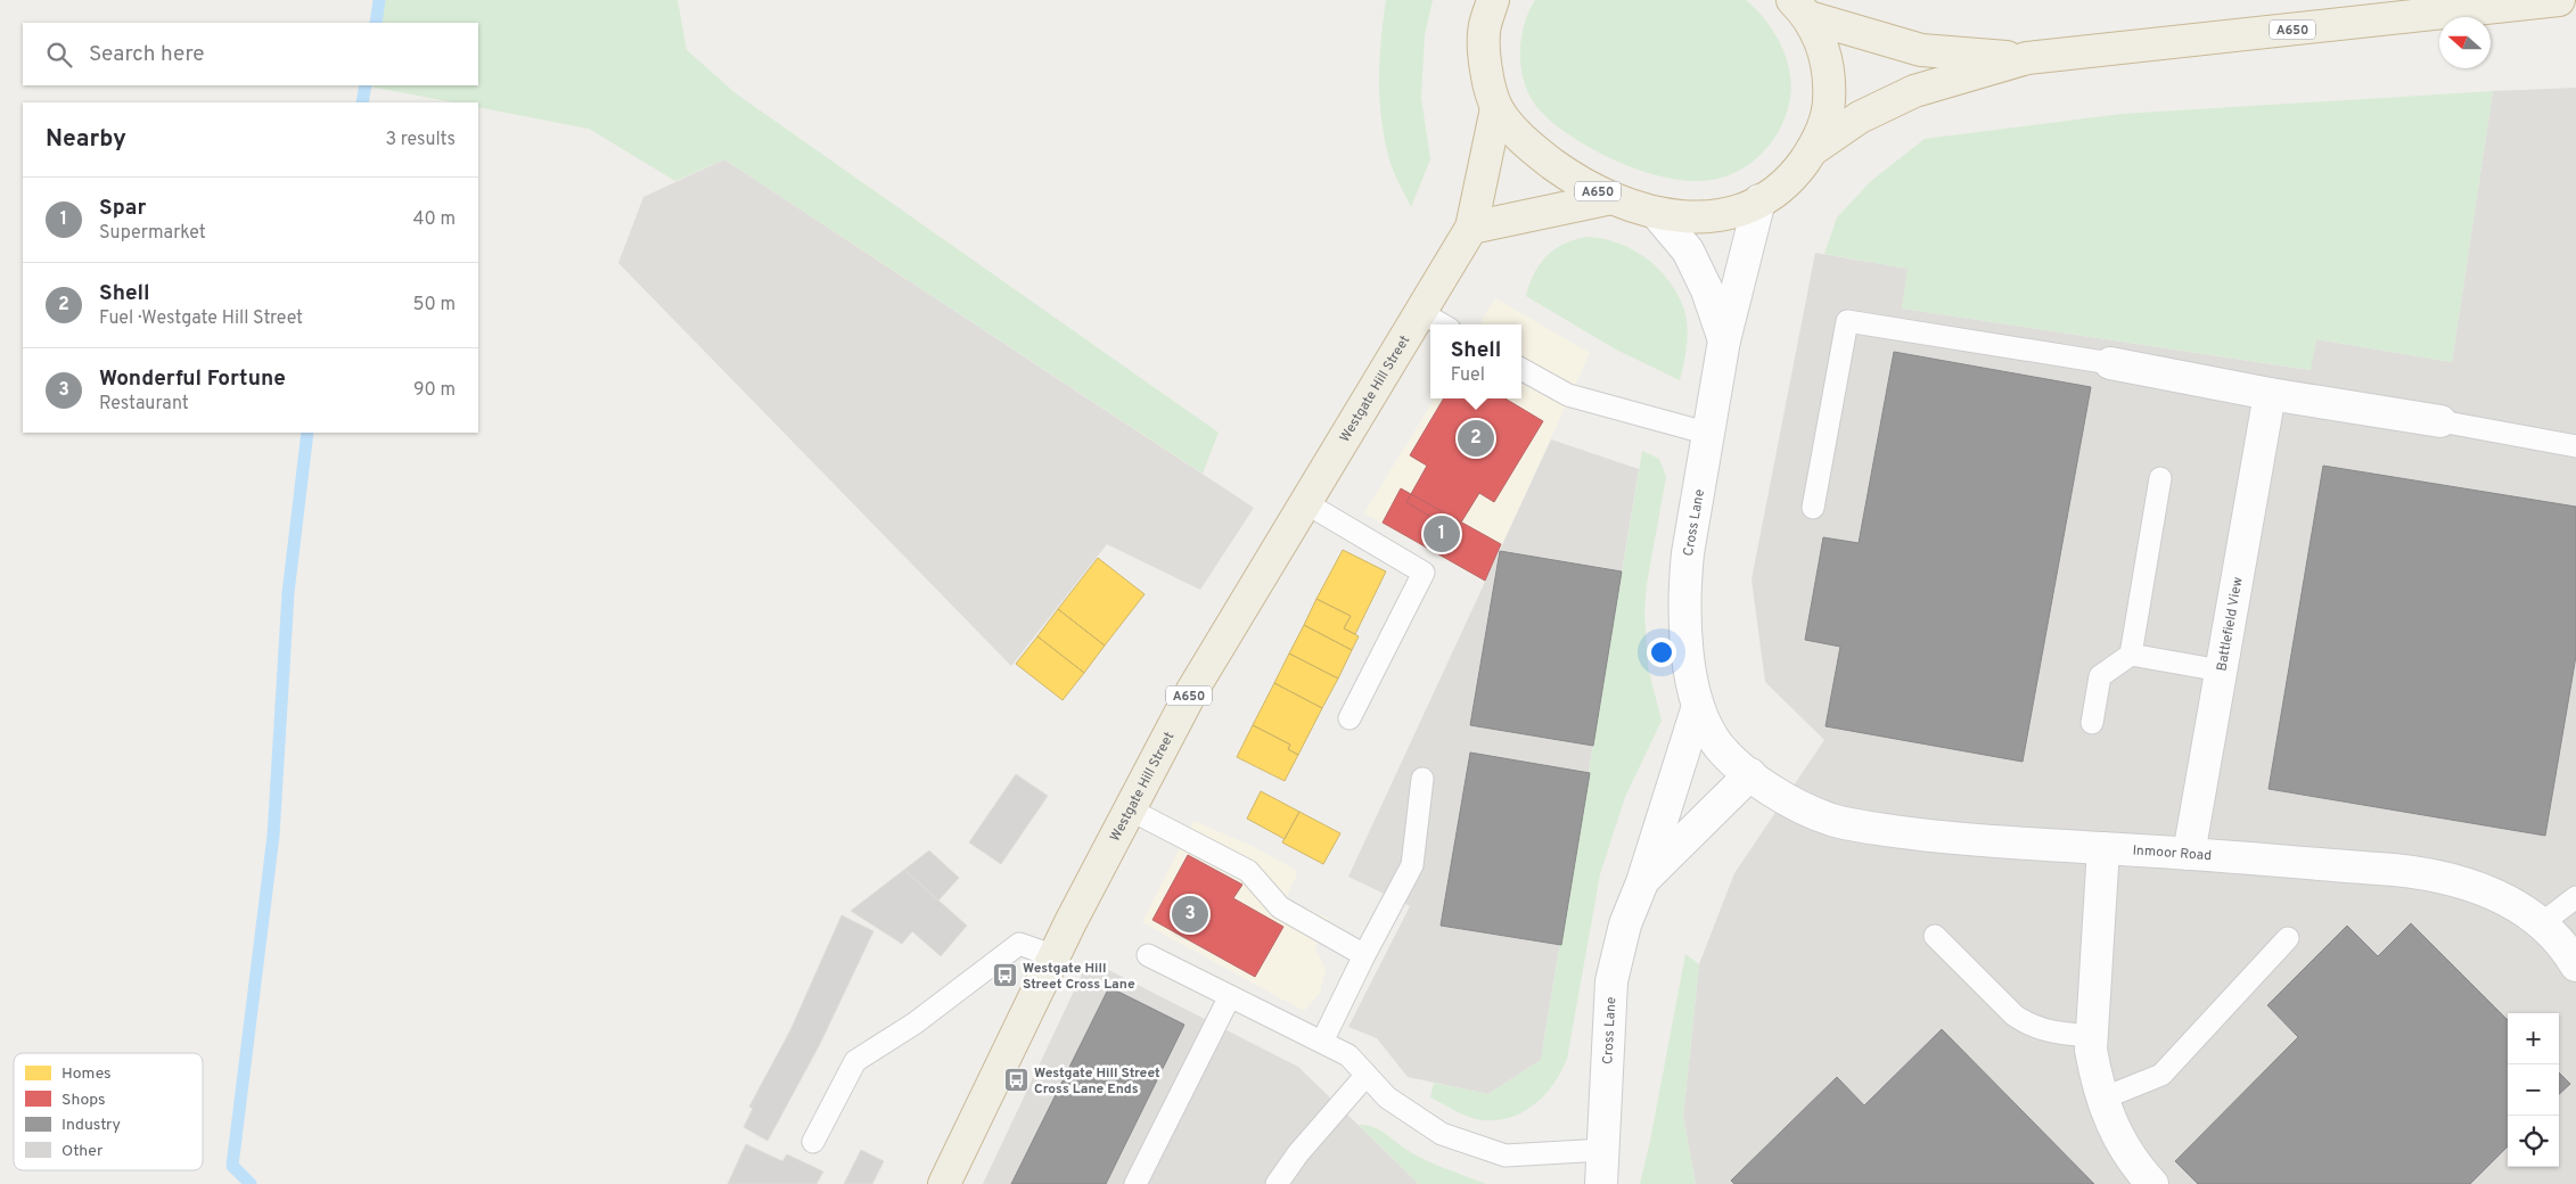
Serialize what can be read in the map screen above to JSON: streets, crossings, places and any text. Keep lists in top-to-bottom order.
{
  "streets": {
    "highway": ["A650", "Westgate Hill Street"],
    "street": ["Cross Lane", "Battlefield View", "Inmoor Road"]
  },
  "crossings": [
    ["A650", "Westgate Hill Street"],
    ["A650", "Cross Lane"],
    ["Cross Lane", "Inmoor Road"],
    ["Battlefield View", "Inmoor Road"]
  ],
  "places": {
    "bus stop": ["Westgate Hill Street Cross Lane", "Westgate Hill Street Cross Lane Ends"]
  },
  "legend": [
    "Homes",
    "Shops",
    "Industry",
    "Other"
  ],
  "north": "left",
  "page": {
    "search": "Search here",
    "heading": ["Nearby", "3 results"],
    "list": [
      {
        "mark": "1",
        "name": "Spar",
        "note": "Supermarket",
        "value": "40 m"
      },
      {
        "mark": "2",
        "name": "Shell",
        "note": "Fuel · Westgate Hill Street",
        "value": "50 m"
      },
      {
        "mark": "3",
        "name": "Wonderful Fortune",
        "note": "Restaurant",
        "value": "90 m"
      }
    ],
    "popup": ["Shell", "Fuel"],
    "pins": ["2", "1", "3"],
    "map_buttons": ["+", "−"]
  }
}
